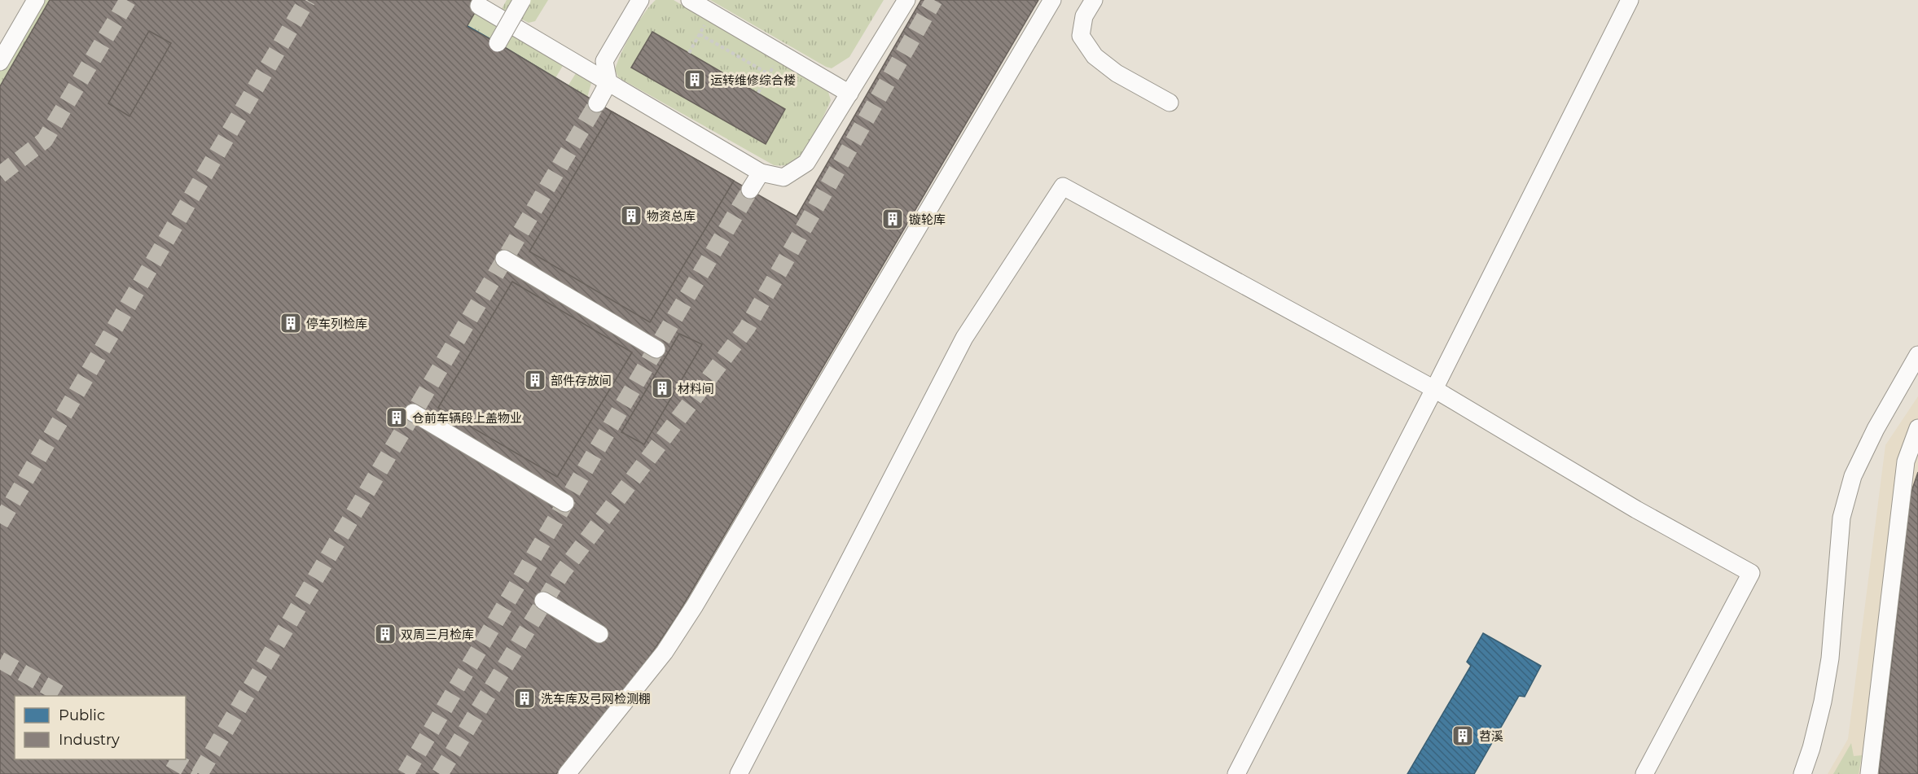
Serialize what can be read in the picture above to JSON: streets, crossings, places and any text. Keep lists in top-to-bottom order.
{
  "places": {
    "building": [
      "运转维修综合楼",
      "物资总库",
      "镟轮库",
      "停车列检库",
      "部件存放间",
      "材料间",
      "仓前车辆段上盖物业",
      "双周三月检库",
      "洗车库及弓网检测棚",
      "苕溪"
    ]
  },
  "legend": ["Public", "Industry"]
}
